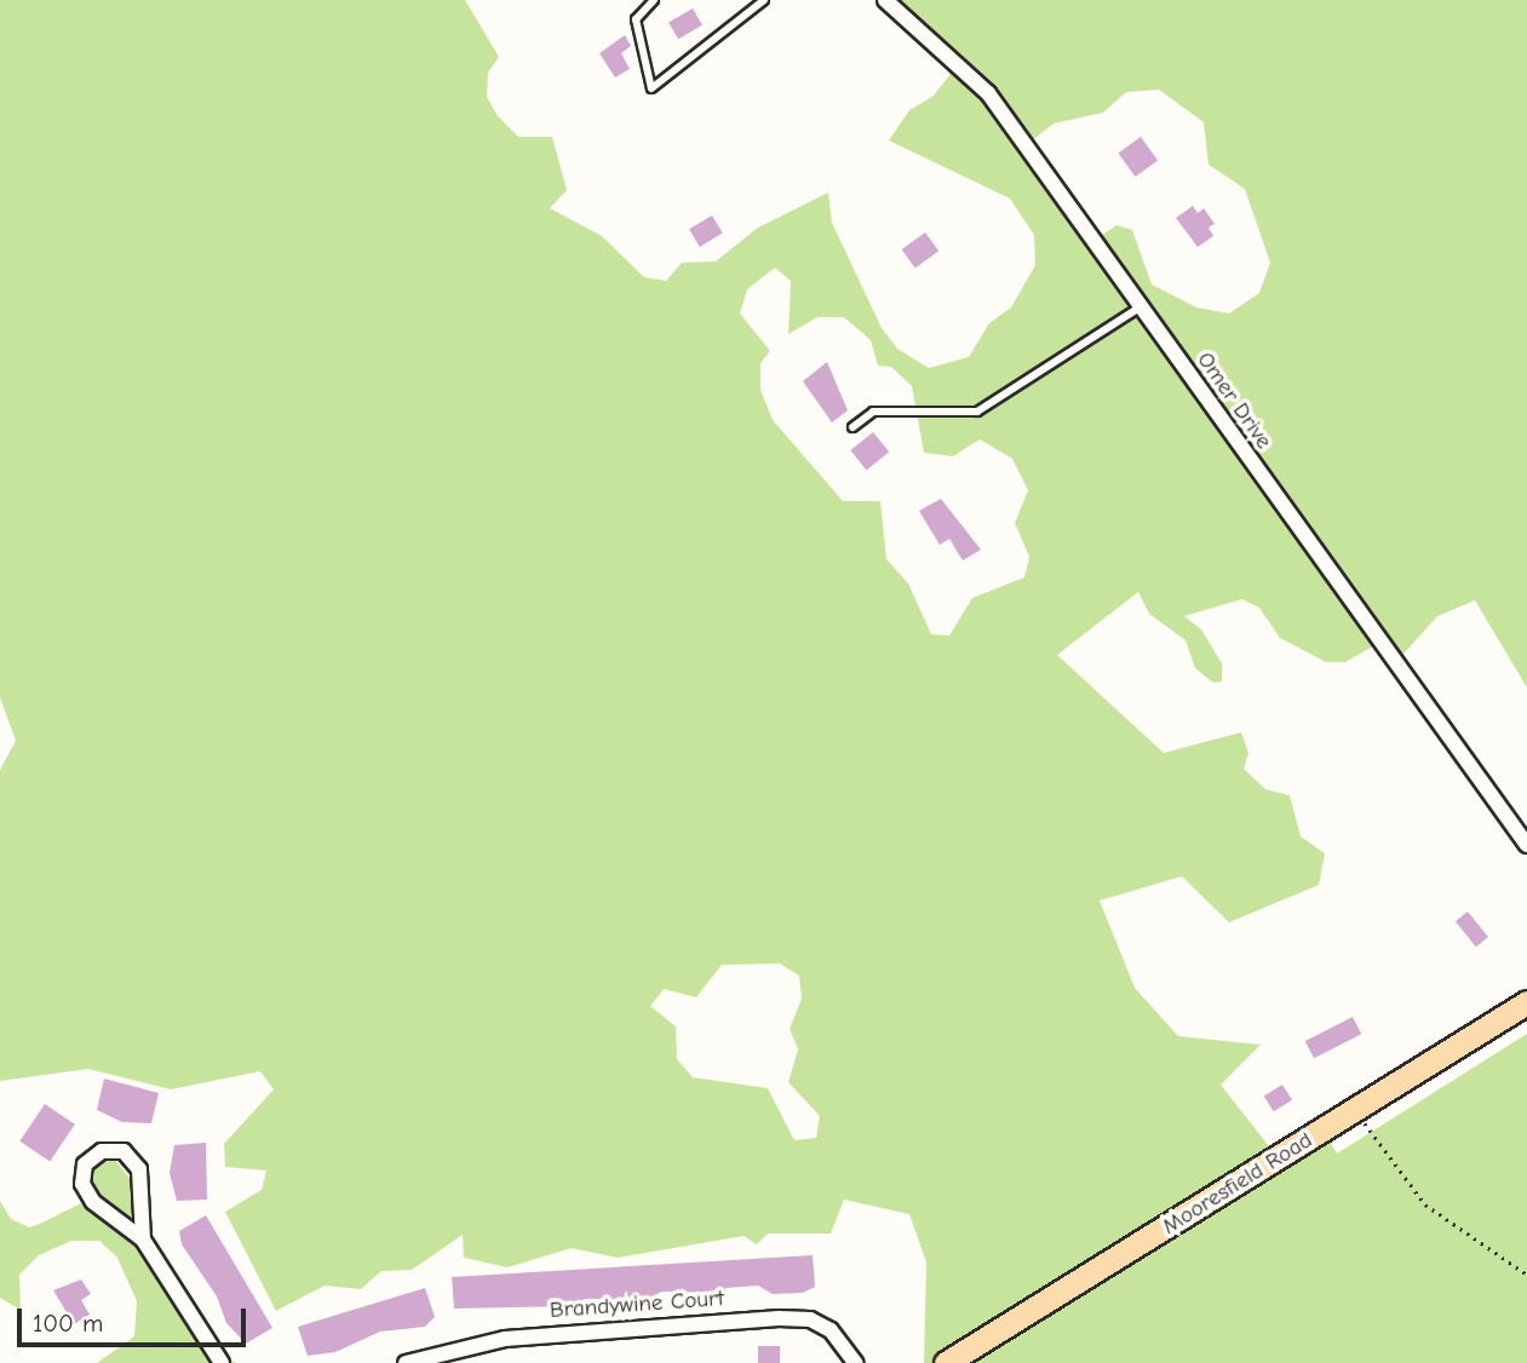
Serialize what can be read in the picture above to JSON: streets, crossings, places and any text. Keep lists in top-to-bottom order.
{
  "streets": {
    "main road": ["Mooresfield Road"],
    "street": ["Omer Drive", "Brandywine Court"]
  },
  "scale_bar": "100 m"
}
